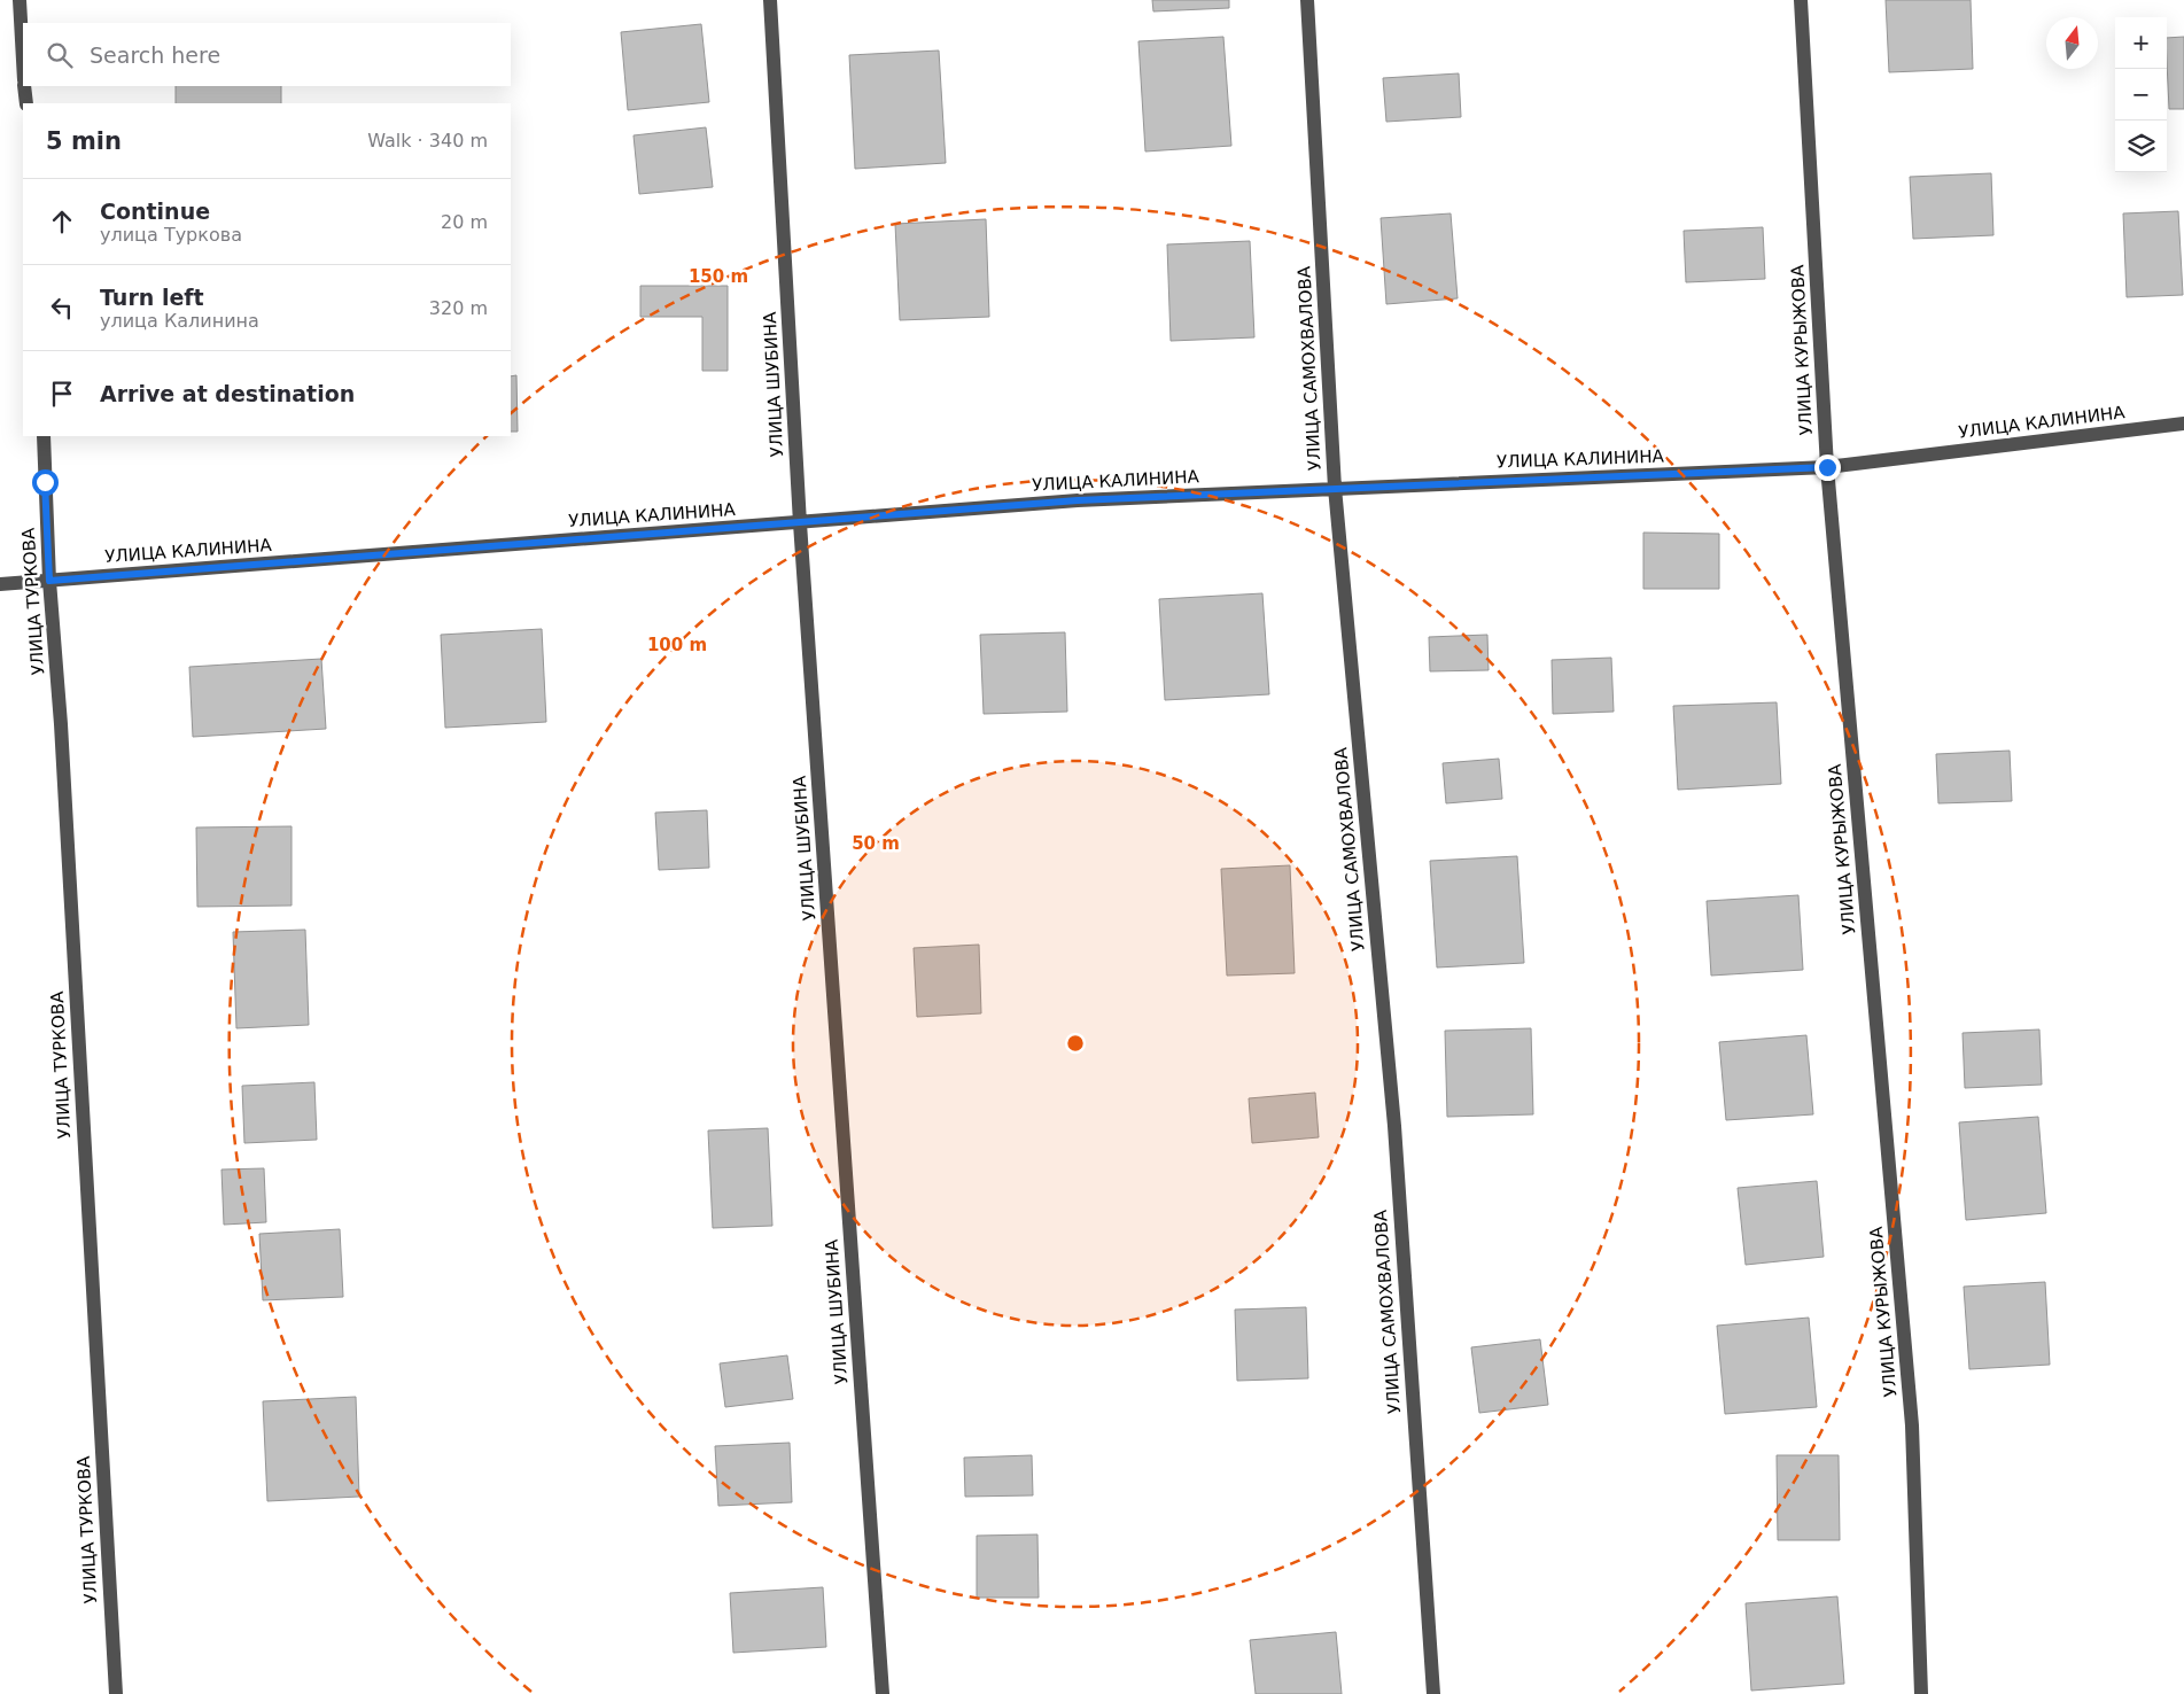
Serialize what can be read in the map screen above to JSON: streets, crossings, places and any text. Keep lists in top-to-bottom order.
{
  "streets": {
    "street": [
      "УЛИЦА КУРЫЖОВА",
      "УЛИЦА САМОХВАЛОВА",
      "УЛИЦА ШУБИНА",
      "УЛИЦА КАЛИНИНА",
      "УЛИЦА ТУРКОВА"
    ]
  },
  "crossings": [
    ["УЛИЦА КУРЫЖОВА", "УЛИЦА КАЛИНИНА"],
    ["УЛИЦА САМОХВАЛОВА", "УЛИЦА КАЛИНИНА"],
    ["УЛИЦА ШУБИНА", "УЛИЦА КАЛИНИНА"],
    ["УЛИЦА КАЛИНИНА", "УЛИЦА ТУРКОВА"]
  ],
  "north": "top",
  "page": {
    "map_buttons": ["+", "−"],
    "search": "Search here",
    "heading": ["5 min", "Walk · 340 m"],
    "list": [
      ["Continue", "улица Туркова", "20 m"],
      ["Turn left", "улица Калинина", "320 m"],
      "Arrive at destination"
    ]
  },
  "rings": ["150 m", "100 m", "50 m"]
}
